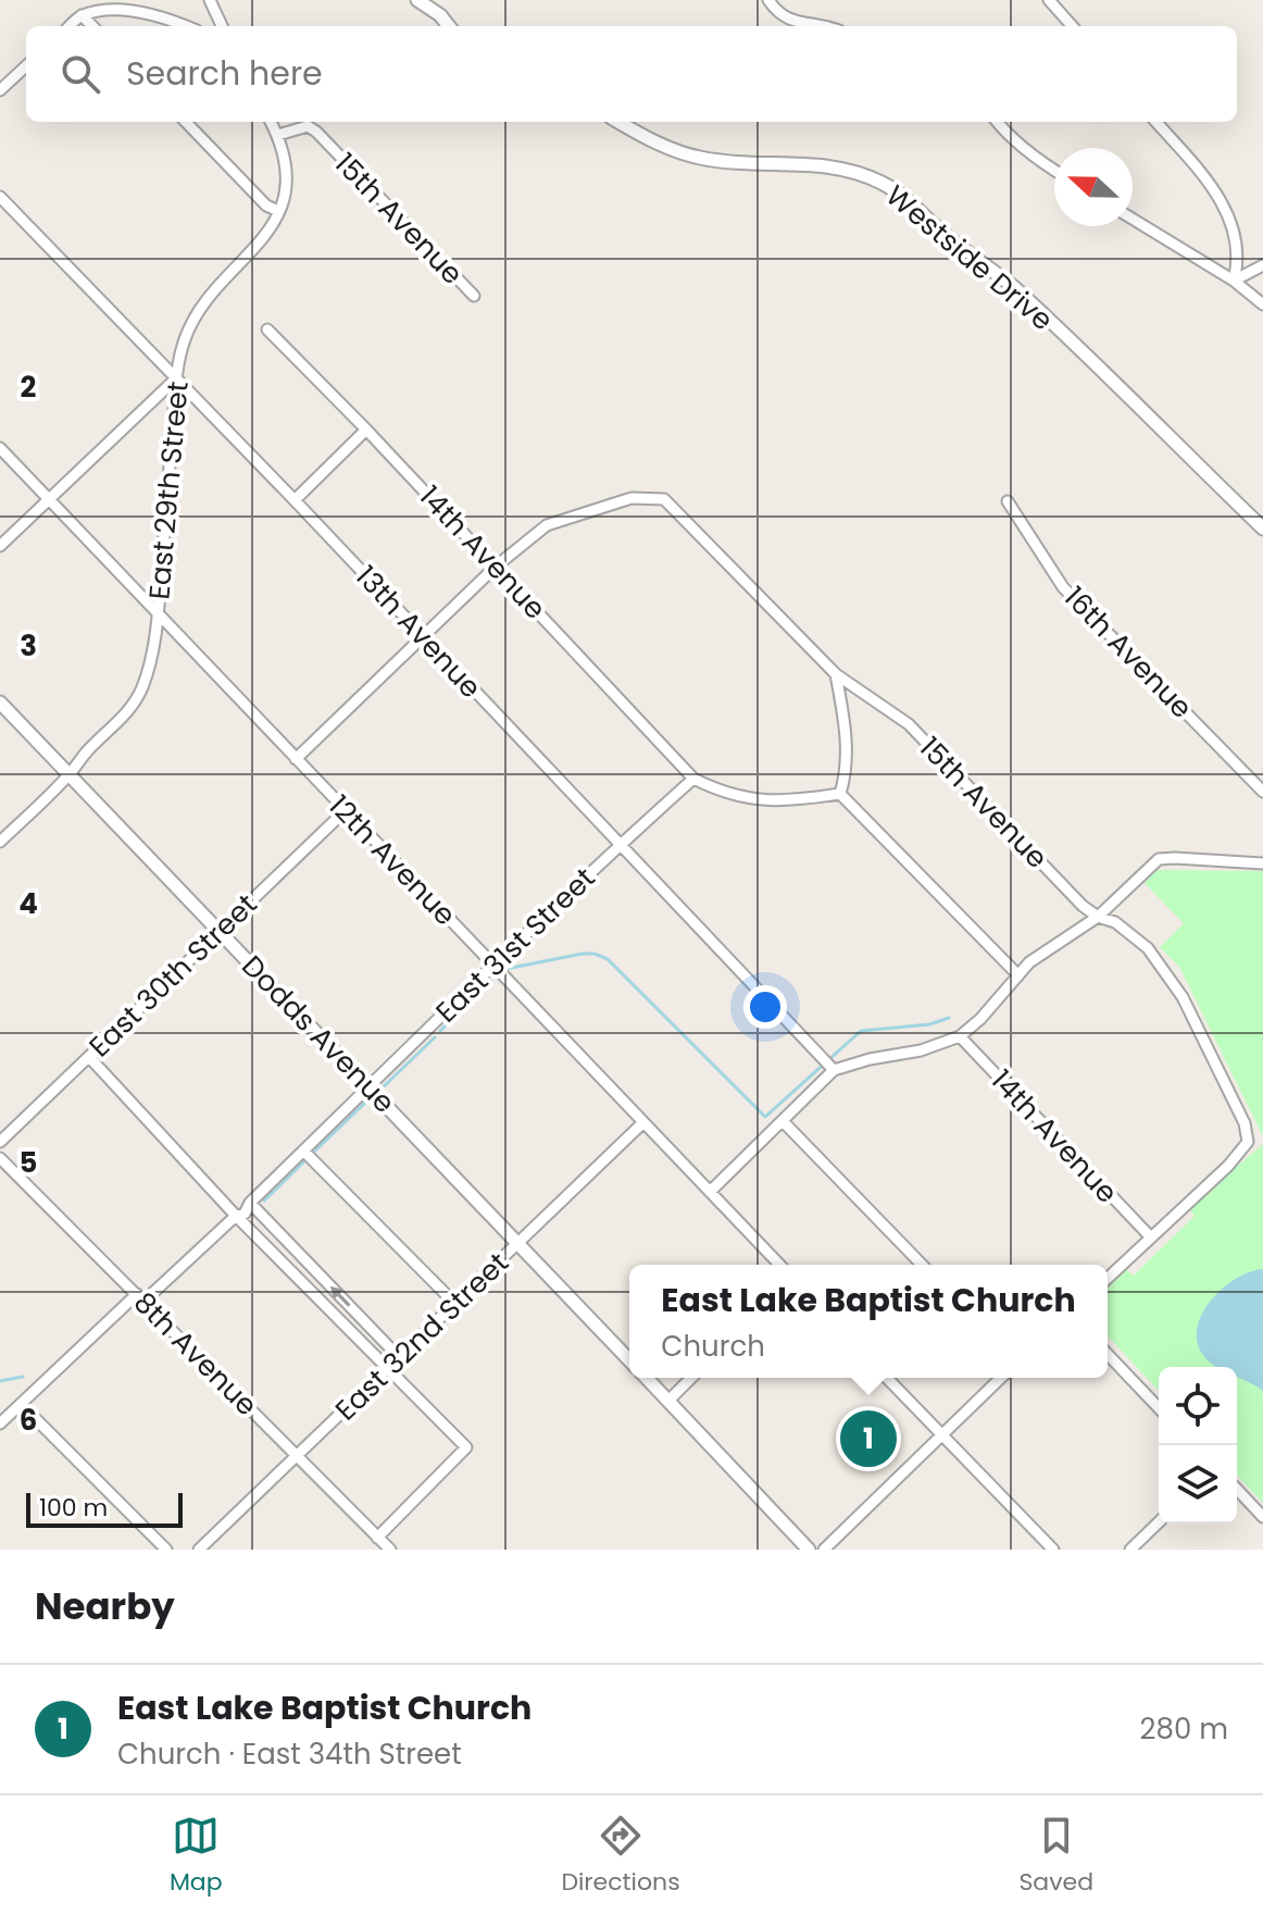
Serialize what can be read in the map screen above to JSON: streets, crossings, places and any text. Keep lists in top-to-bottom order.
{
  "streets": {
    "street": [
      "15th Avenue",
      "Westside Drive",
      "East 29th Street",
      "14th Avenue",
      "13th Avenue",
      "16th Avenue",
      "12th Avenue",
      "East 31st Street",
      "East 30th Street",
      "Dodds Avenue",
      "East 32nd Street",
      "8th Avenue"
    ]
  },
  "crossings": [
    ["15th Avenue", "East 29th Street"],
    ["15th Avenue", "14th Avenue"],
    ["East 29th Street", "13th Avenue"],
    ["East 29th Street", "12th Avenue"],
    ["East 29th Street", "Dodds Avenue"],
    ["14th Avenue", "East 31st Street"],
    ["13th Avenue", "East 31st Street"],
    ["12th Avenue", "East 31st Street"],
    ["12th Avenue", "East 30th Street"],
    ["12th Avenue", "East 32nd Street"],
    ["East 31st Street", "Dodds Avenue"],
    ["East 31st Street", "8th Avenue"],
    ["East 30th Street", "Dodds Avenue"],
    ["Dodds Avenue", "East 32nd Street"],
    ["East 32nd Street", "8th Avenue"]
  ],
  "scale_bar": "100 m",
  "north": "left",
  "page": {
    "search": "Search here",
    "popup": ["East Lake Baptist Church", "Church"],
    "pins": "1",
    "scale": "100 m",
    "heading": "Nearby",
    "list": [
      {
        "mark": "1",
        "name": "East Lake Baptist Church",
        "note": "Church · East 34th Street",
        "value": "280 m"
      }
    ],
    "nav": ["Map", "Directions", "Saved"]
  },
  "grid": {
    "rows": [
      "2",
      "3",
      "4",
      "5",
      "6"
    ]
  }
}
